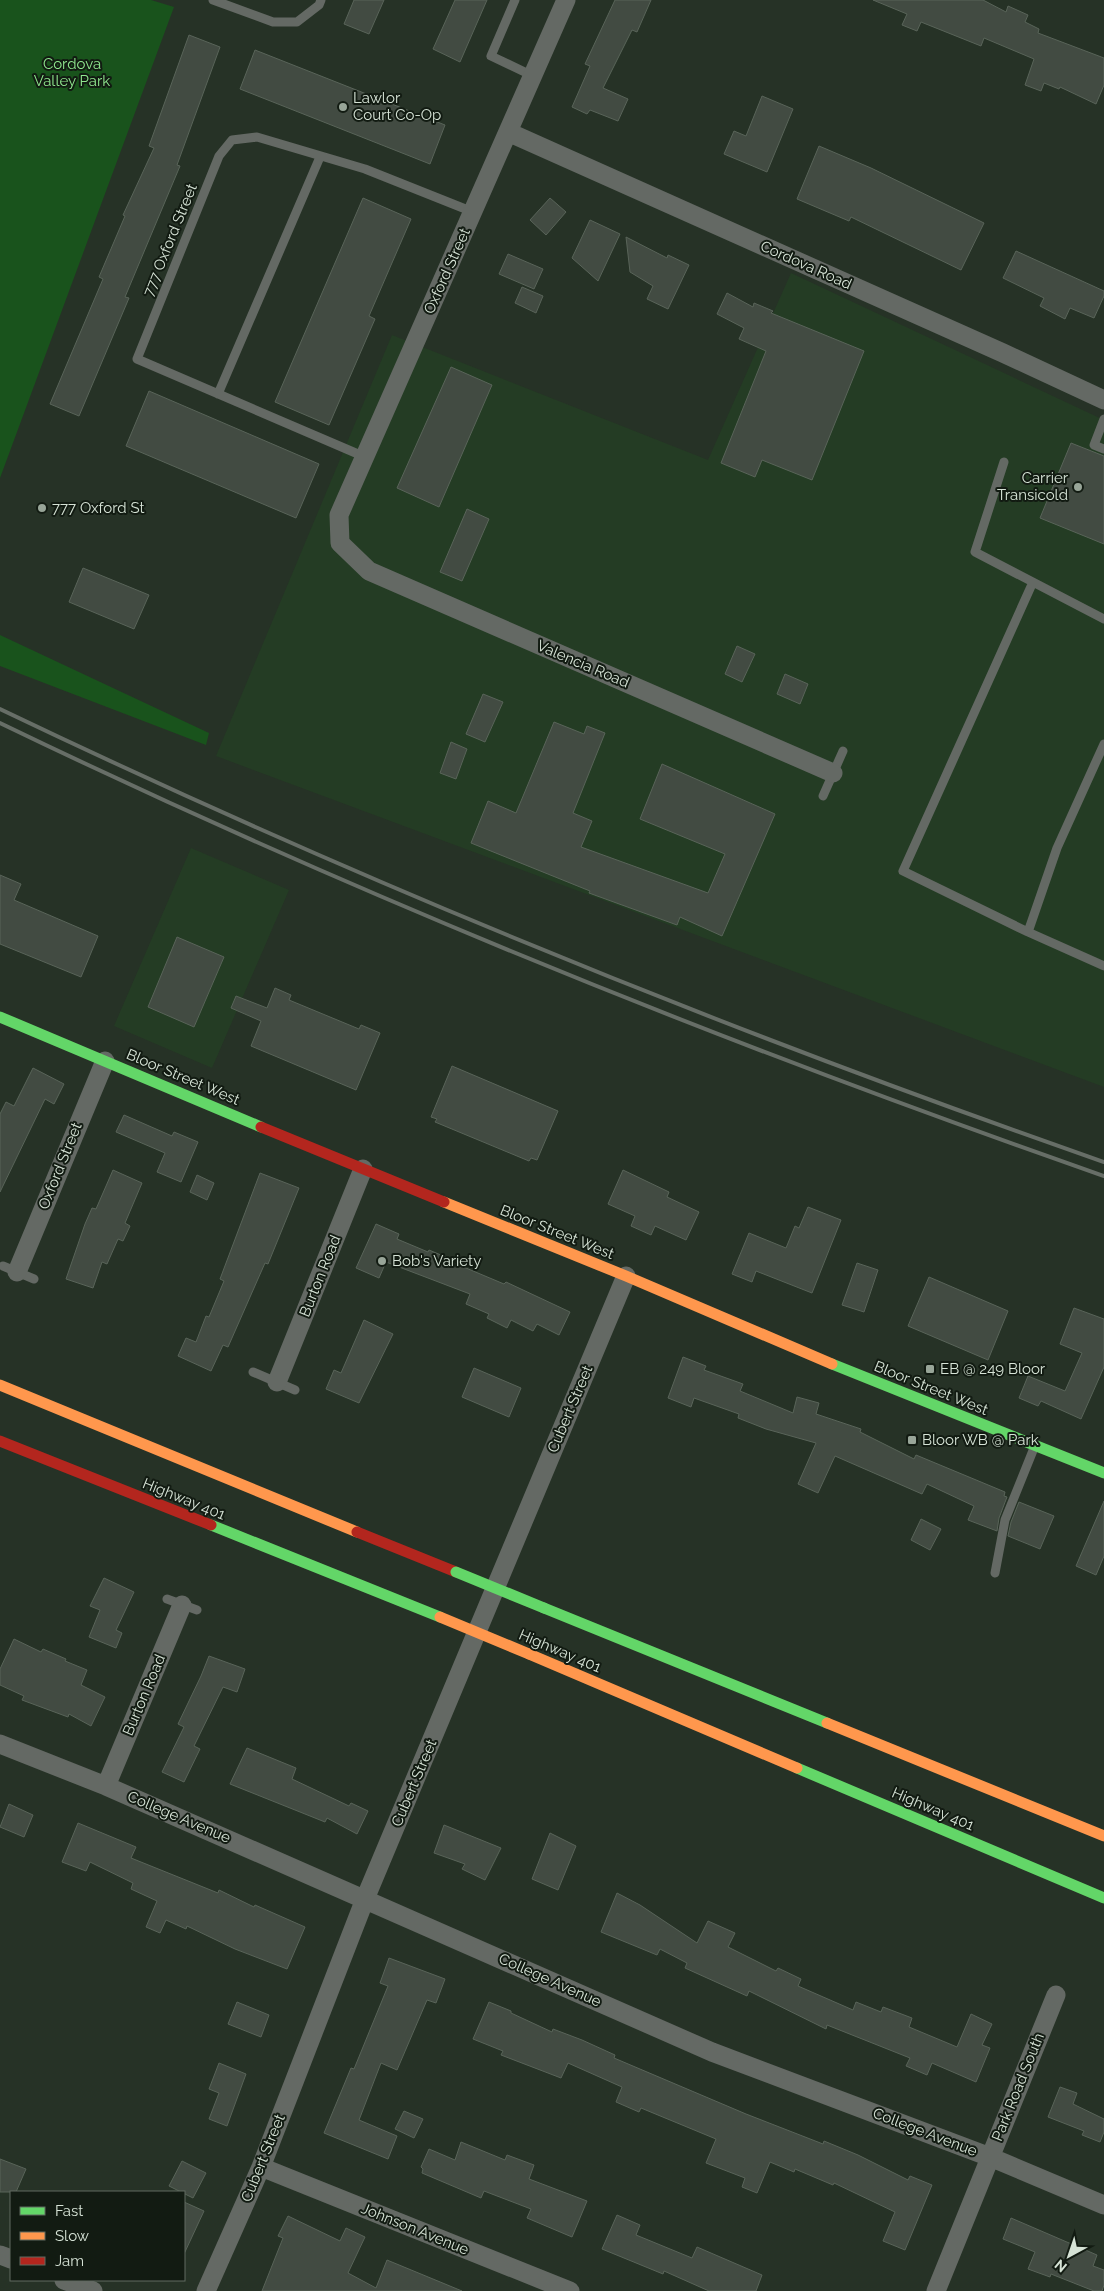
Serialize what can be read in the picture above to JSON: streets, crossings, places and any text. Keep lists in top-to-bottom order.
{
  "streets": {
    "main road": ["Bloor Street West", "Highway 401"],
    "street": [
      "Cordova Road",
      "Oxford Street",
      "Valencia Road",
      "Burton Road",
      "Cubert Street",
      "College Avenue",
      "Park Road South",
      "Johnson Avenue"
    ],
    "lane": ["777 Oxford Street"]
  },
  "crossings": [
    ["777 Oxford Street", "Oxford Street"],
    ["Cordova Road", "Oxford Street"],
    ["Oxford Street", "Valencia Road"],
    ["Oxford Street", "Bloor Street West"],
    ["Bloor Street West", "Burton Road"],
    ["Bloor Street West", "Cubert Street"],
    ["Burton Road", "College Avenue"],
    ["Cubert Street", "College Avenue"],
    ["Cubert Street", "Johnson Avenue"],
    ["College Avenue", "Park Road South"]
  ],
  "parks": ["Cordova Valley Park"],
  "places": {
    "other": [
      "Lawlor Court Co-Op",
      "Carrier Transicold",
      "777 Oxford St",
      "Bob's Variety"
    ],
    "transit": ["EB @ 249 Bloor", "Bloor WB @ Park"]
  },
  "legend": ["Fast", "Slow", "Jam"],
  "north": "bottom left"
}
